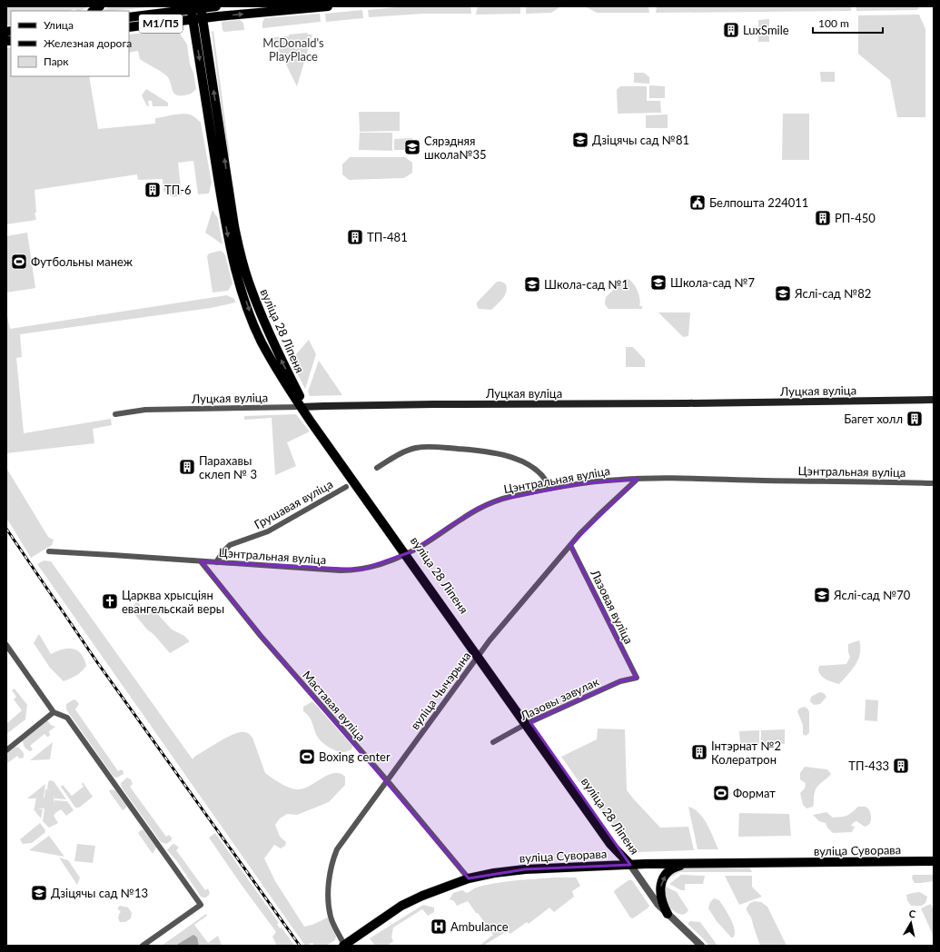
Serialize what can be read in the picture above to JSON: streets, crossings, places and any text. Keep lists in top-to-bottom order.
{
  "streets": {
    "main road": [
      "М1/П5",
      "вуліца 28 Ліпеня",
      "Луцкая вуліца",
      "вуліца Суворава"
    ],
    "street": [
      "Цэнтральная вуліца",
      "Грушавая вуліца",
      "Лазовая вуліца",
      "вуліца Чычэрына",
      "Лазовы завулак",
      "Маставая вуліца"
    ]
  },
  "crossings": [
    ["М1/П5", "вуліца 28 Ліпеня"],
    ["вуліца 28 Ліпеня", "Луцкая вуліца"],
    ["вуліца 28 Ліпеня", "Цэнтральная вуліца"],
    ["вуліца 28 Ліпеня", "вуліца Чычэрына"],
    ["вуліца 28 Ліпеня", "Лазовы завулак"],
    ["вуліца 28 Ліпеня", "вуліца Суворава"],
    ["Цэнтральная вуліца", "Грушавая вуліца"],
    ["Цэнтральная вуліца", "вуліца Чычэрына"],
    ["Цэнтральная вуліца", "Маставая вуліца"],
    ["Лазовая вуліца", "вуліца Чычэрына"],
    ["Лазовая вуліца", "Лазовы завулак"],
    ["вуліца Чычэрына", "Маставая вуліца"],
    ["вуліца Чычэрына", "вуліца Суворава"],
    ["Маставая вуліца", "вуліца Суворава"]
  ],
  "parks": ["McDonald's PlayPlace"],
  "places": {
    "building": [
      "LuxSmile",
      "ТП-6",
      "РП-450",
      "ТП-481",
      "Багет холл",
      "Парахавы склеп № 3",
      "Інтэрнат №2 Колератрон",
      "ТП-433"
    ],
    "school or university": [
      "Дзіцячы сад №81",
      "Сярэдняя школа№35",
      "Школа-сад №7",
      "Школа-сад №1",
      "Яслі-сад №82",
      "Яслі-сад №70",
      "Дзіцячы сад №13"
    ],
    "public building": ["Белпошта 224011"],
    "sports": ["Футбольны манеж", "Boxing center", "Формат"],
    "church": ["Царква хрысціян евангельскай веры"],
    "hospital": ["Ambulance"]
  },
  "legend": ["Улица", "Железная дорога", "Парк"],
  "scale_bar": "100 m",
  "north": "top"
}
